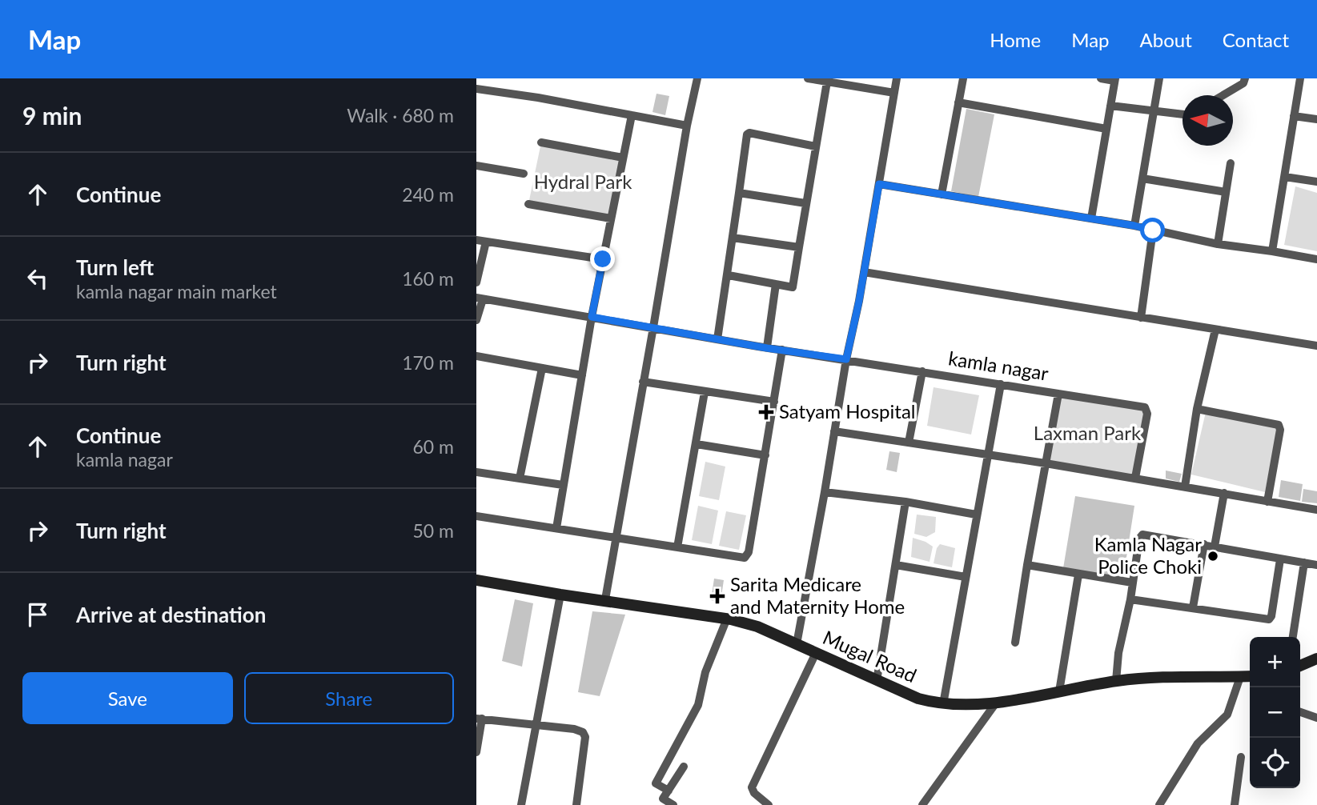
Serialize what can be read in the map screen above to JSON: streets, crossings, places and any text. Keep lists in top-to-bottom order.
{
  "streets": {
    "street": ["kamla nagar", "Mugal Road"]
  },
  "parks": ["Hydral Park", "Laxman Park"],
  "places": {
    "health": ["Satyam Hospital", "Sarita Medicare and Maternity Home"],
    "other": ["Kamla Nagar Police Choki"]
  },
  "north": "left",
  "page": {
    "header": "Map",
    "nav": [
      "Home",
      "Map",
      "About",
      "Contact"
    ],
    "heading": ["9 min", "Walk · 680 m"],
    "list": [
      ["Continue", "240 m"],
      ["Turn left", "kamla nagar main market", "160 m"],
      ["Turn right", "170 m"],
      ["Continue", "kamla nagar", "60 m"],
      ["Turn right", "50 m"],
      "Arrive at destination"
    ],
    "map_buttons": ["+", "−"],
    "buttons": ["Save", "Share"]
  }
}
